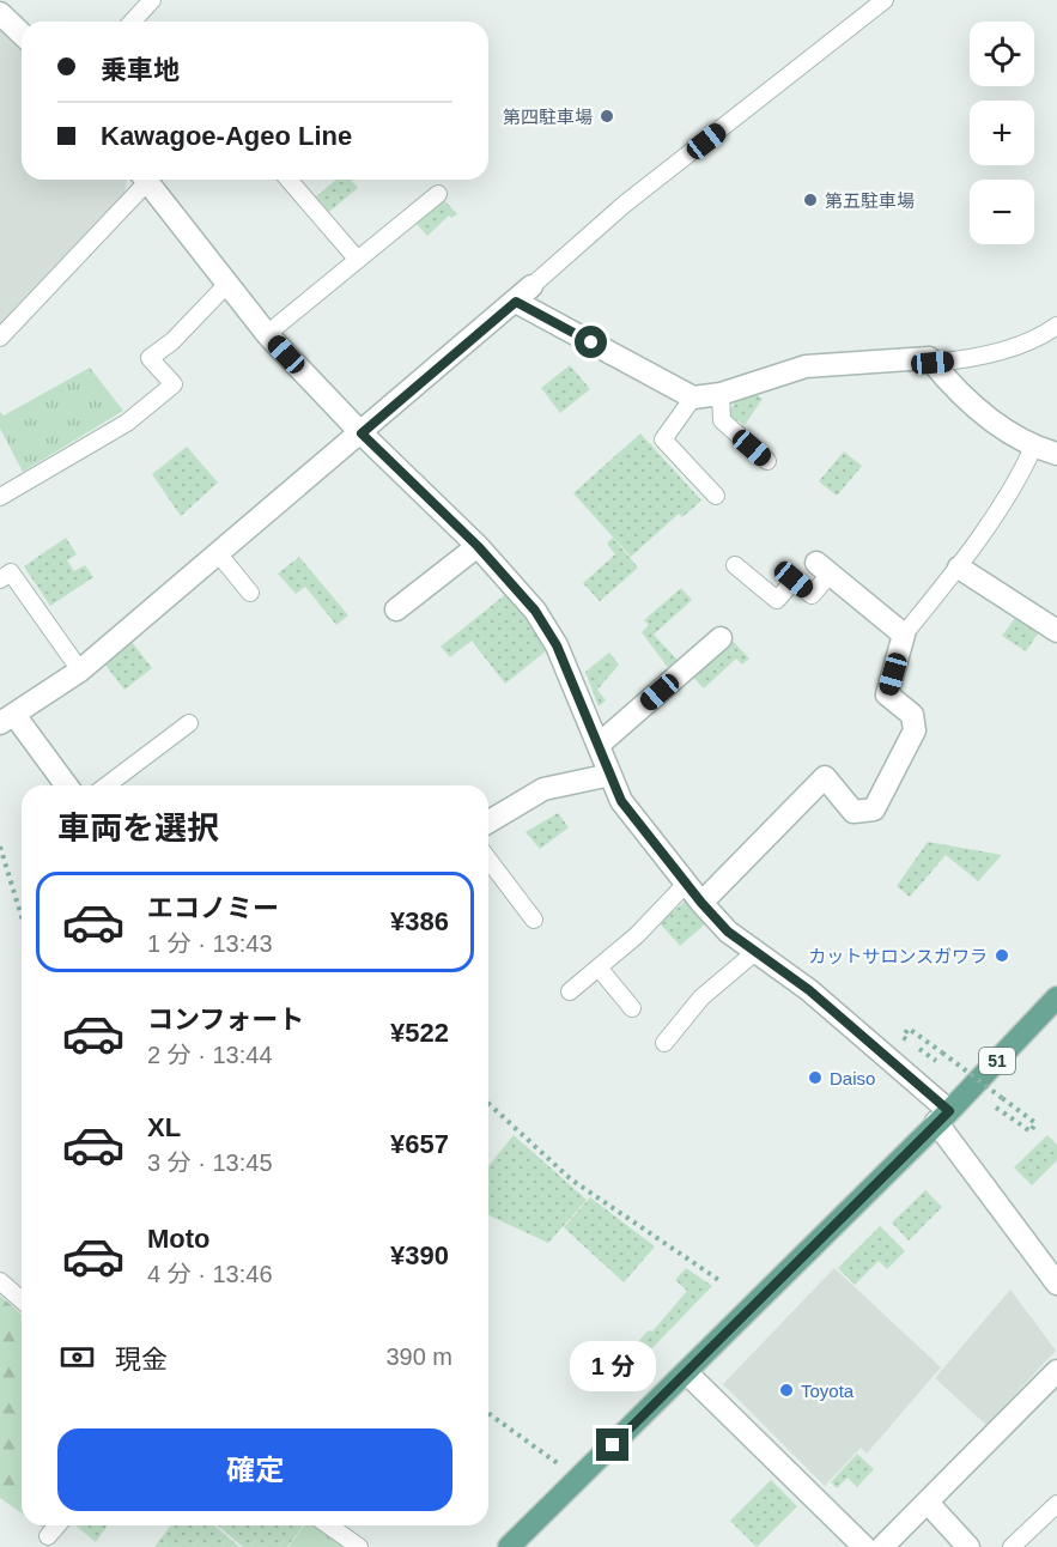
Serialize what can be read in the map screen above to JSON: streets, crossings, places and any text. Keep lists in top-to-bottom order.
{
  "streets": {
    "main road": ["51"]
  },
  "places": [
    "第四駐車場",
    "第五駐車場",
    "カットサロンスガワラ",
    "Daiso",
    "Toyota"
  ],
  "page": {
    "map_buttons": ["+", "−"],
    "banner": ["乗車地", "Kawagoe-Ageo Line"],
    "heading": "車両を選択",
    "list": [
      {
        "name": "エコノミー",
        "note": "1 分 · 13:43",
        "value": "¥386"
      },
      {
        "name": "コンフォート",
        "note": "2 分 · 13:44",
        "value": "¥522"
      },
      {
        "name": "XL",
        "note": "3 分 · 13:45",
        "value": "¥657"
      },
      {
        "name": "Moto",
        "note": "4 分 · 13:46",
        "value": "¥390"
      }
    ],
    "pay": ["現金", "390 m"],
    "bubble": "1 分",
    "buttons": "確定"
  }
}
